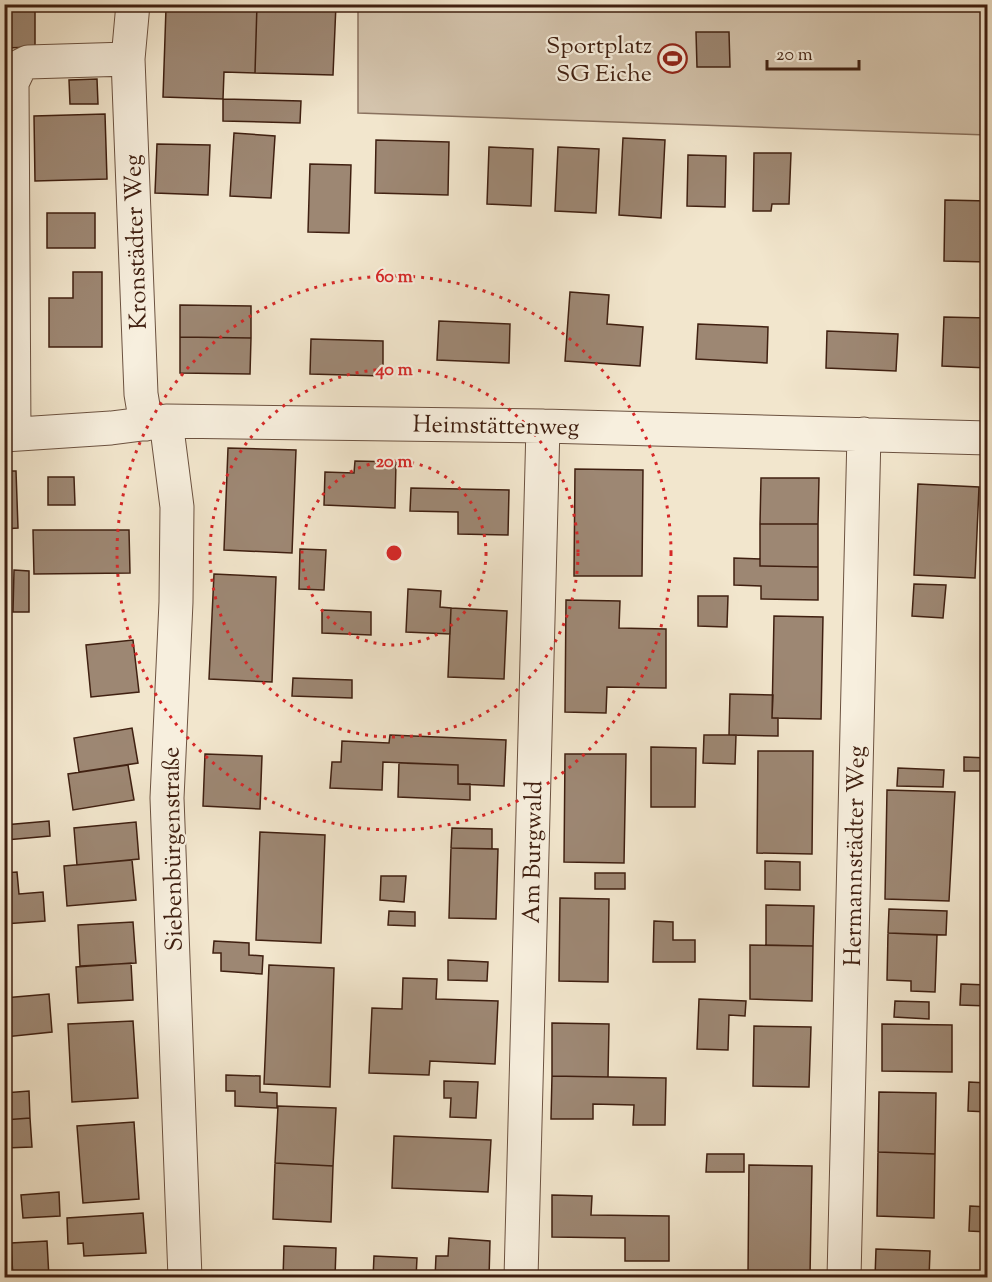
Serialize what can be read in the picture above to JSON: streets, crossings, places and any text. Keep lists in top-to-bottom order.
{
  "streets": {
    "street": [
      "Kronstädter Weg",
      "Heimstättenweg",
      "Siebenbürgenstraße",
      "Am Burgwald",
      "Hermannstädter Weg"
    ]
  },
  "crossings": [
    ["Kronstädter Weg", "Heimstättenweg"],
    ["Kronstädter Weg", "Siebenbürgenstraße"],
    ["Heimstättenweg", "Siebenbürgenstraße"],
    ["Heimstättenweg", "Am Burgwald"],
    ["Heimstättenweg", "Hermannstädter Weg"]
  ],
  "places": {
    "sports": ["Sportplatz SG Eiche"]
  },
  "scale_bar": "20 m",
  "rings": ["60 m", "40 m", "20 m"]
}
